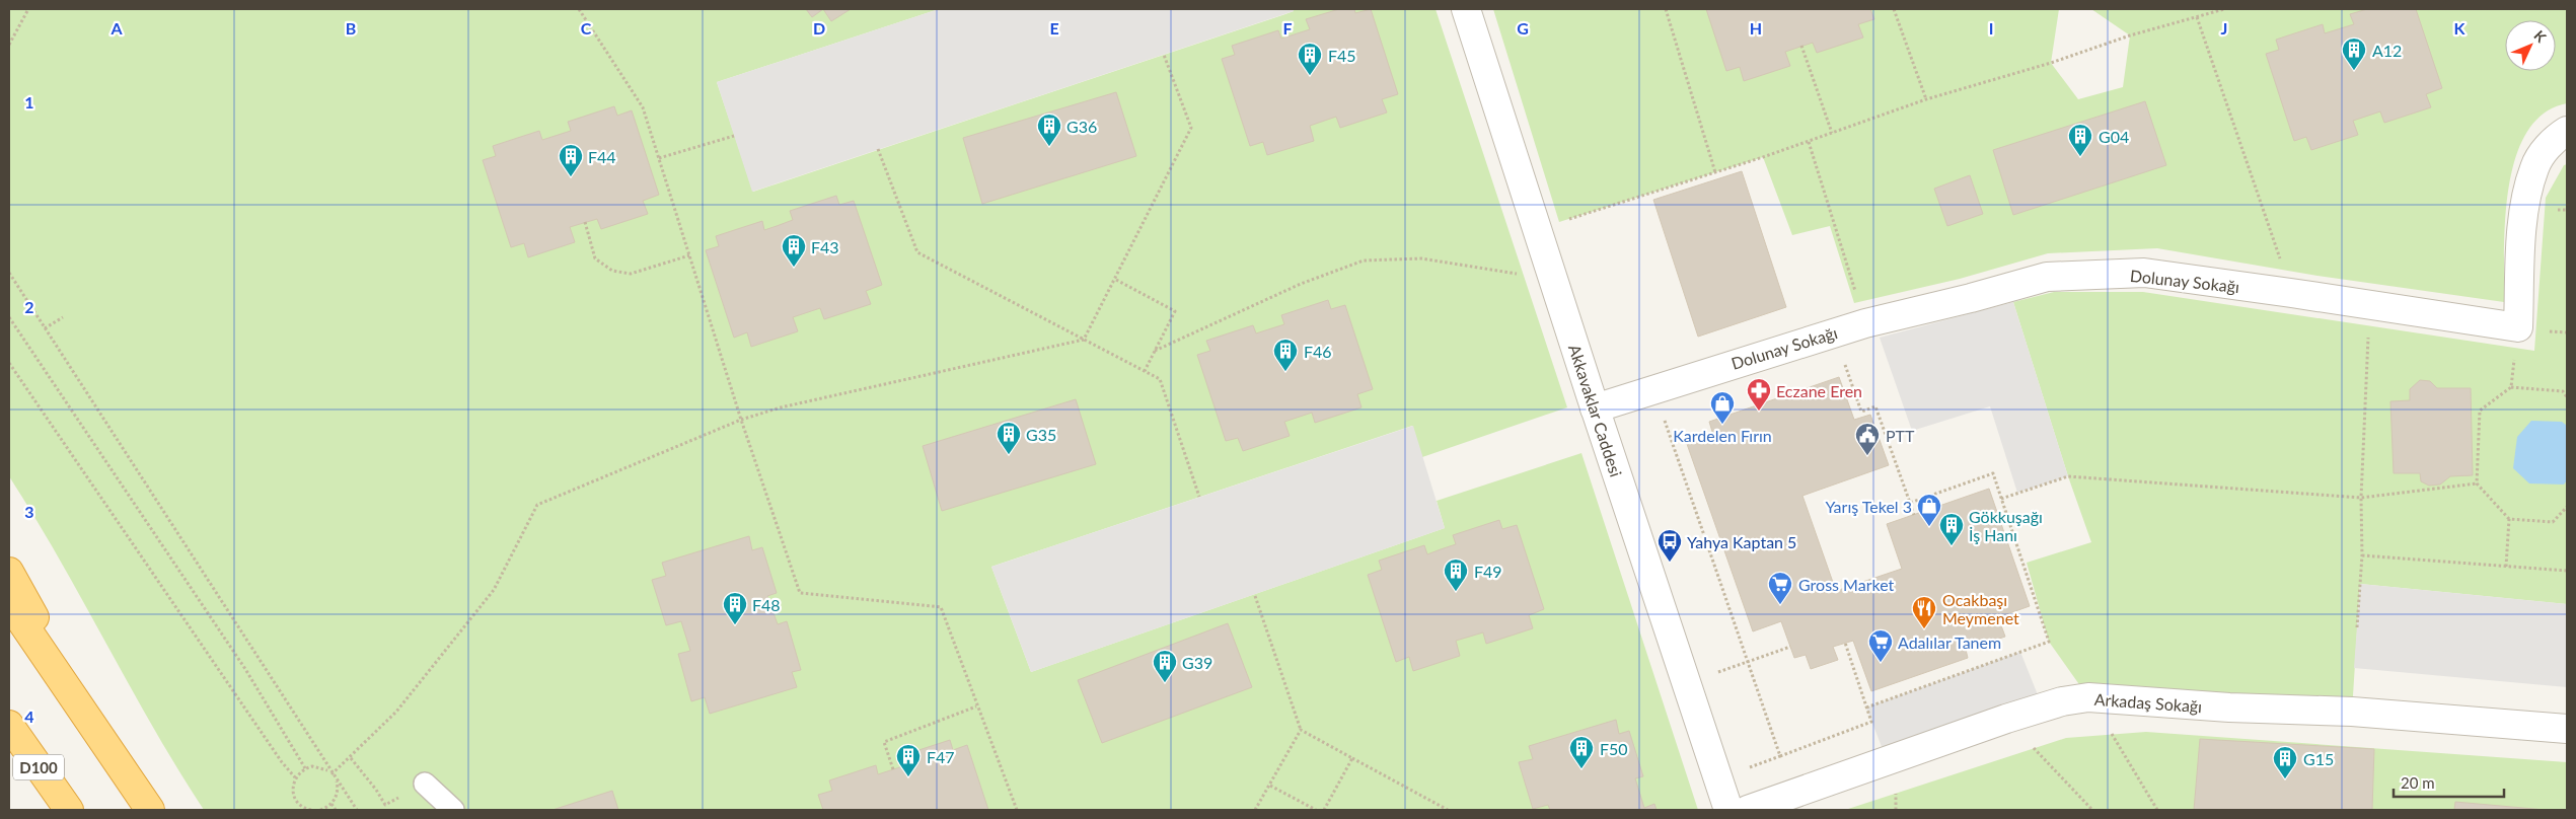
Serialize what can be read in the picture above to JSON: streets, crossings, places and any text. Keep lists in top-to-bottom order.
{
  "streets": {
    "highway": ["D100"],
    "street": ["Dolunay Sokağı", "Akkavaklar Caddesi", "Arkadaş Sokağı"]
  },
  "crossings": [
    ["Dolunay Sokağı", "Akkavaklar Caddesi"]
  ],
  "places": {
    "building": [
      "A12",
      "F45",
      "G36",
      "G04",
      "F44",
      "F43",
      "F46",
      "G35",
      "Gökkuşağı İş Hanı",
      "F49",
      "F48",
      "G39",
      "F50",
      "F47",
      "G15"
    ],
    "pharmacy": ["Eczane Eren"],
    "shop": ["Kardelen Fırın", "Yarış Tekel 3"],
    "public building": ["PTT"],
    "bus stop": ["Yahya Kaptan 5"],
    "supermarket": ["Gross Market", "Adalılar Tanem"],
    "restaurant": ["Ocakbaşı Meymenet"]
  },
  "scale_bar": "20 m",
  "north": "top right",
  "grid": {
    "columns": [
      "A",
      "B",
      "C",
      "D",
      "E",
      "F",
      "G",
      "H",
      "I",
      "J",
      "K"
    ],
    "rows": [
      "1",
      "2",
      "3",
      "4"
    ]
  }
}
